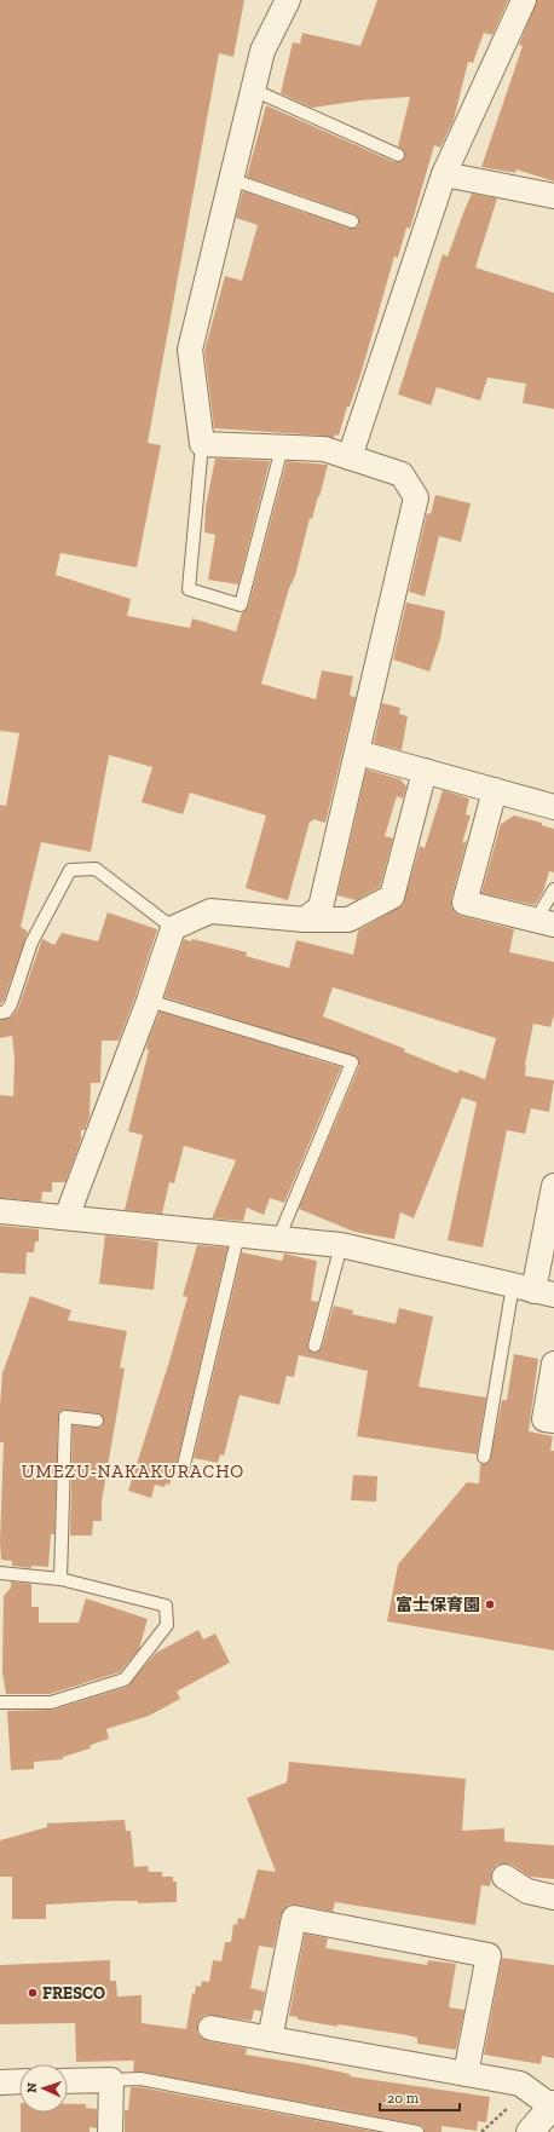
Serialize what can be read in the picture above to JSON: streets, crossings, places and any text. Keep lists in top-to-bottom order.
{
  "districts": ["UMEZU-NAKAKURACHO"],
  "places": ["富士保育園", "FRESCO"],
  "scale_bar": "20 m",
  "north": "left"
}
